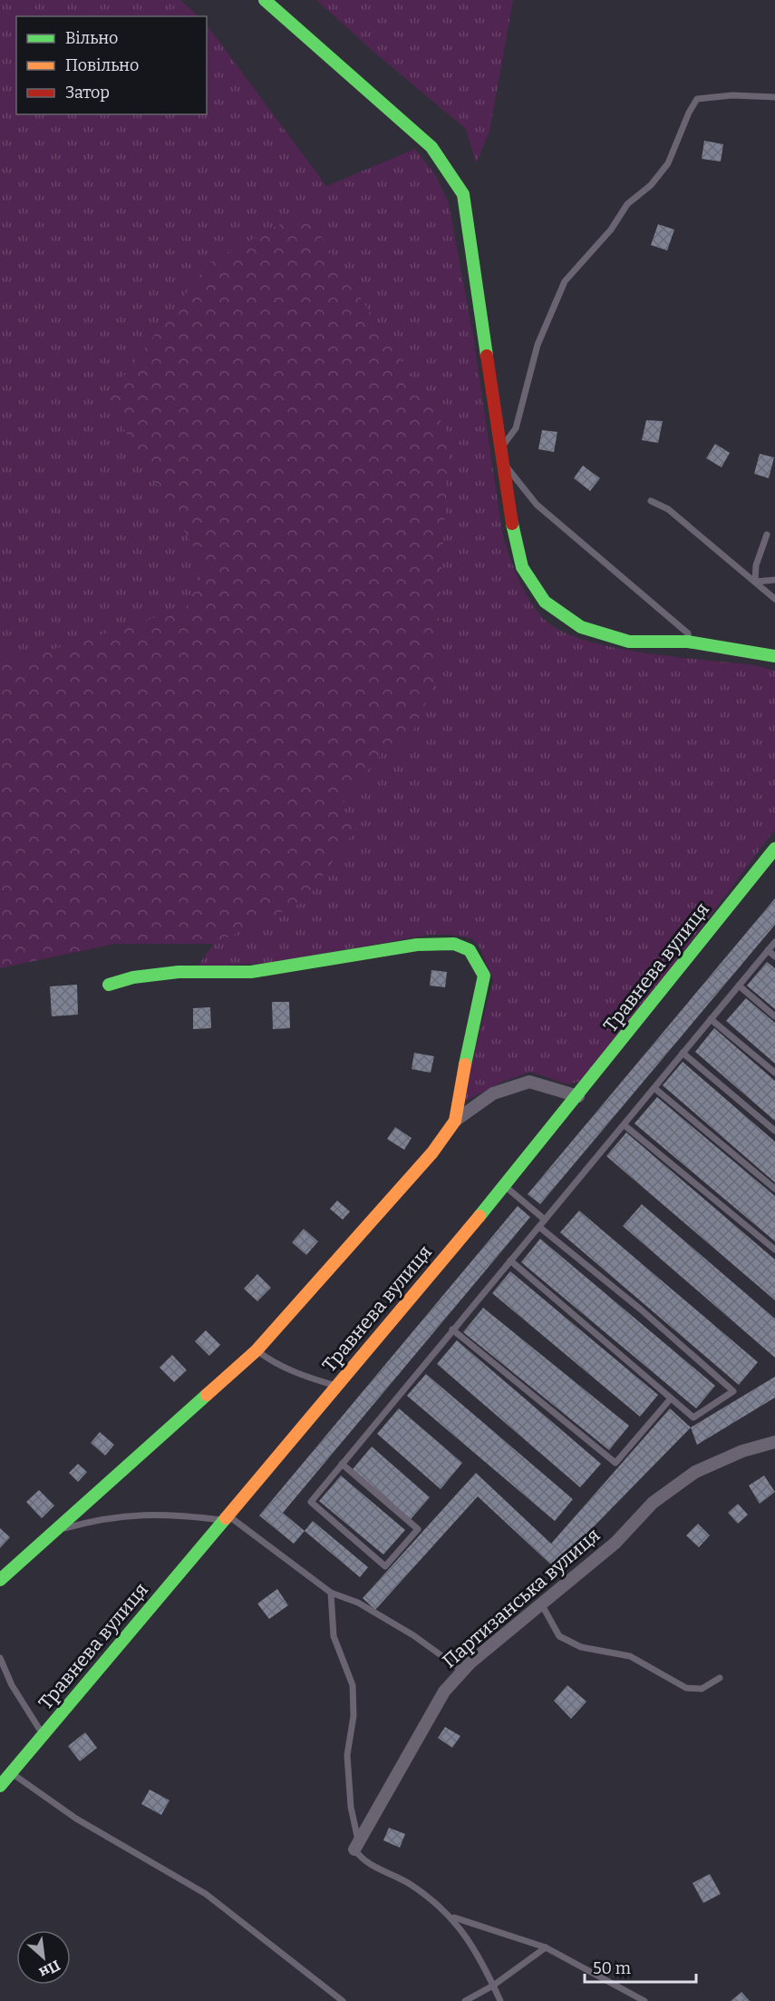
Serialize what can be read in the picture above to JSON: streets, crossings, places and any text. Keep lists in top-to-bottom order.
{
  "streets": {
    "street": ["Травнева вулиця", "Партизанська вулиця"]
  },
  "legend": ["Вільно", "Повільно", "Затор"],
  "scale_bar": "50 m",
  "north": "bottom right"
}
